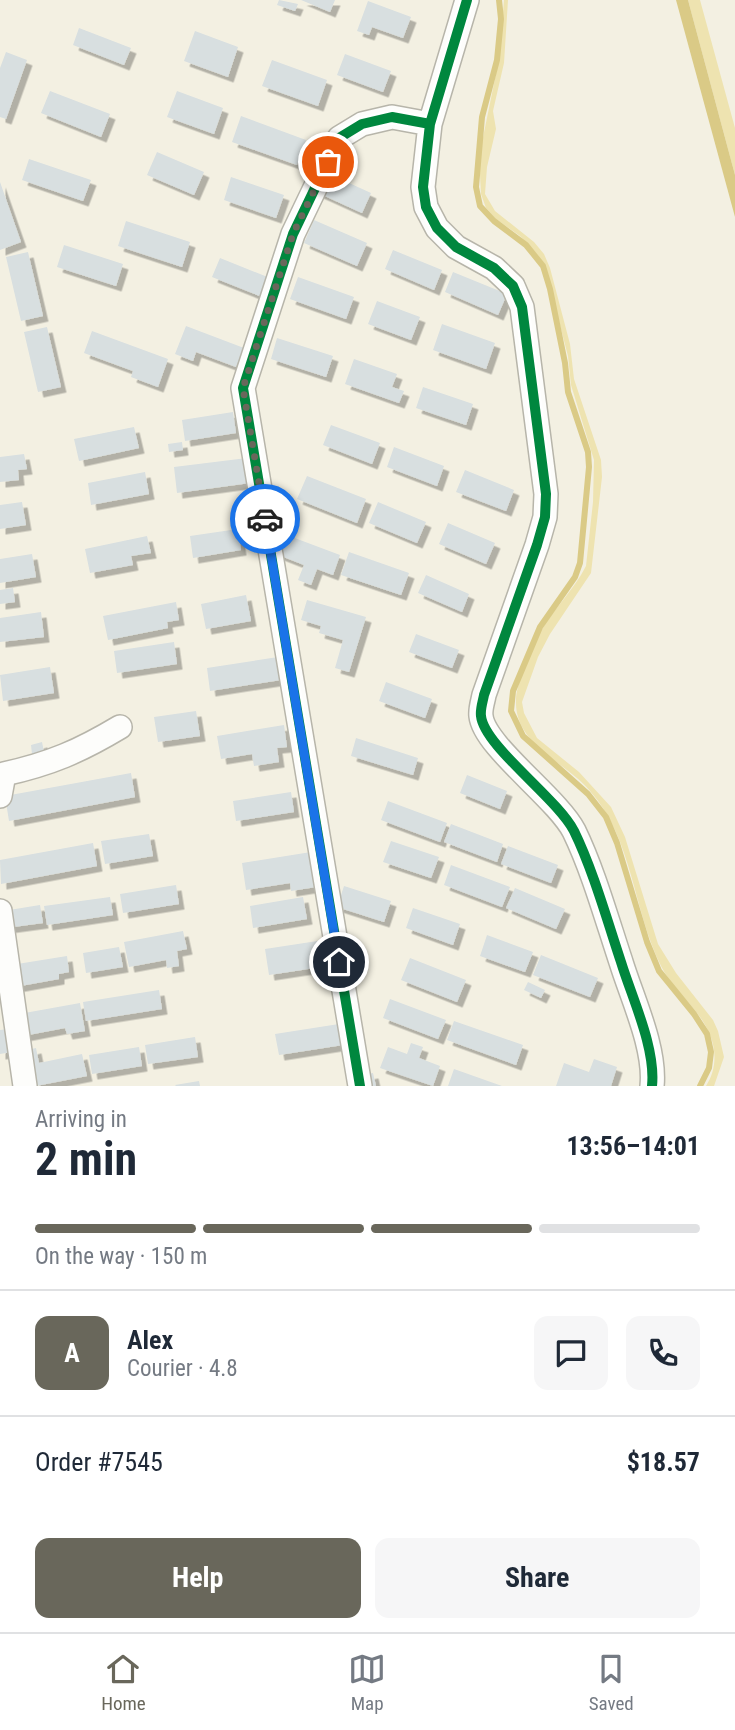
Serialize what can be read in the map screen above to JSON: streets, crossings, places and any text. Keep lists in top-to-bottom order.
{
  "page": {
    "heading": ["2 min", "Arriving in", "13:56–14:01"],
    "panel": [
      "Alex",
      "Courier · 4.8",
      "Order #7545",
      "$18.57"
    ],
    "bar": "On the way · 150 m",
    "round": "A",
    "buttons": ["Help", "Share"],
    "tabs": ["Home", "Map", "Saved"]
  }
}
